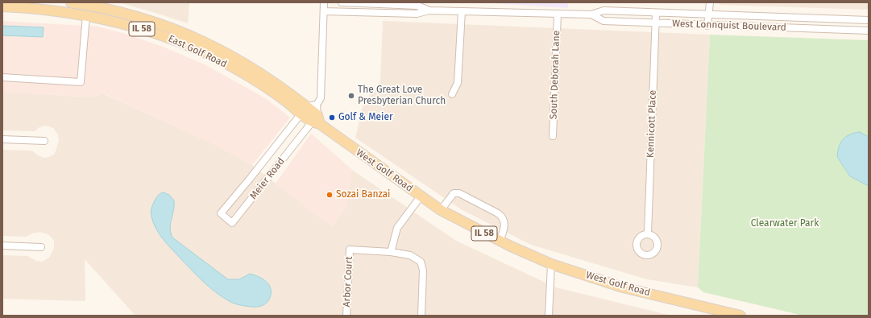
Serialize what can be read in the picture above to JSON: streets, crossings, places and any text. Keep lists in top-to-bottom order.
{
  "streets": {
    "main road": ["IL 58", "East Golf Road", "West Golf Road"],
    "street": [
      "West Lonnquist Boulevard",
      "South Deborah Lane",
      "Kennicott Place",
      "Meier Road",
      "Arbor Court"
    ]
  },
  "crossings": [
    ["West Lonnquist Boulevard", "South Deborah Lane"],
    ["West Lonnquist Boulevard", "Kennicott Place"],
    ["East Golf Road", "West Golf Road"],
    ["East Golf Road", "Meier Road"]
  ],
  "parks": ["Clearwater Park"],
  "places": ["The Great Love Presbyterian Church", "Golf & Meier", "Sozai Banzai"]
}
